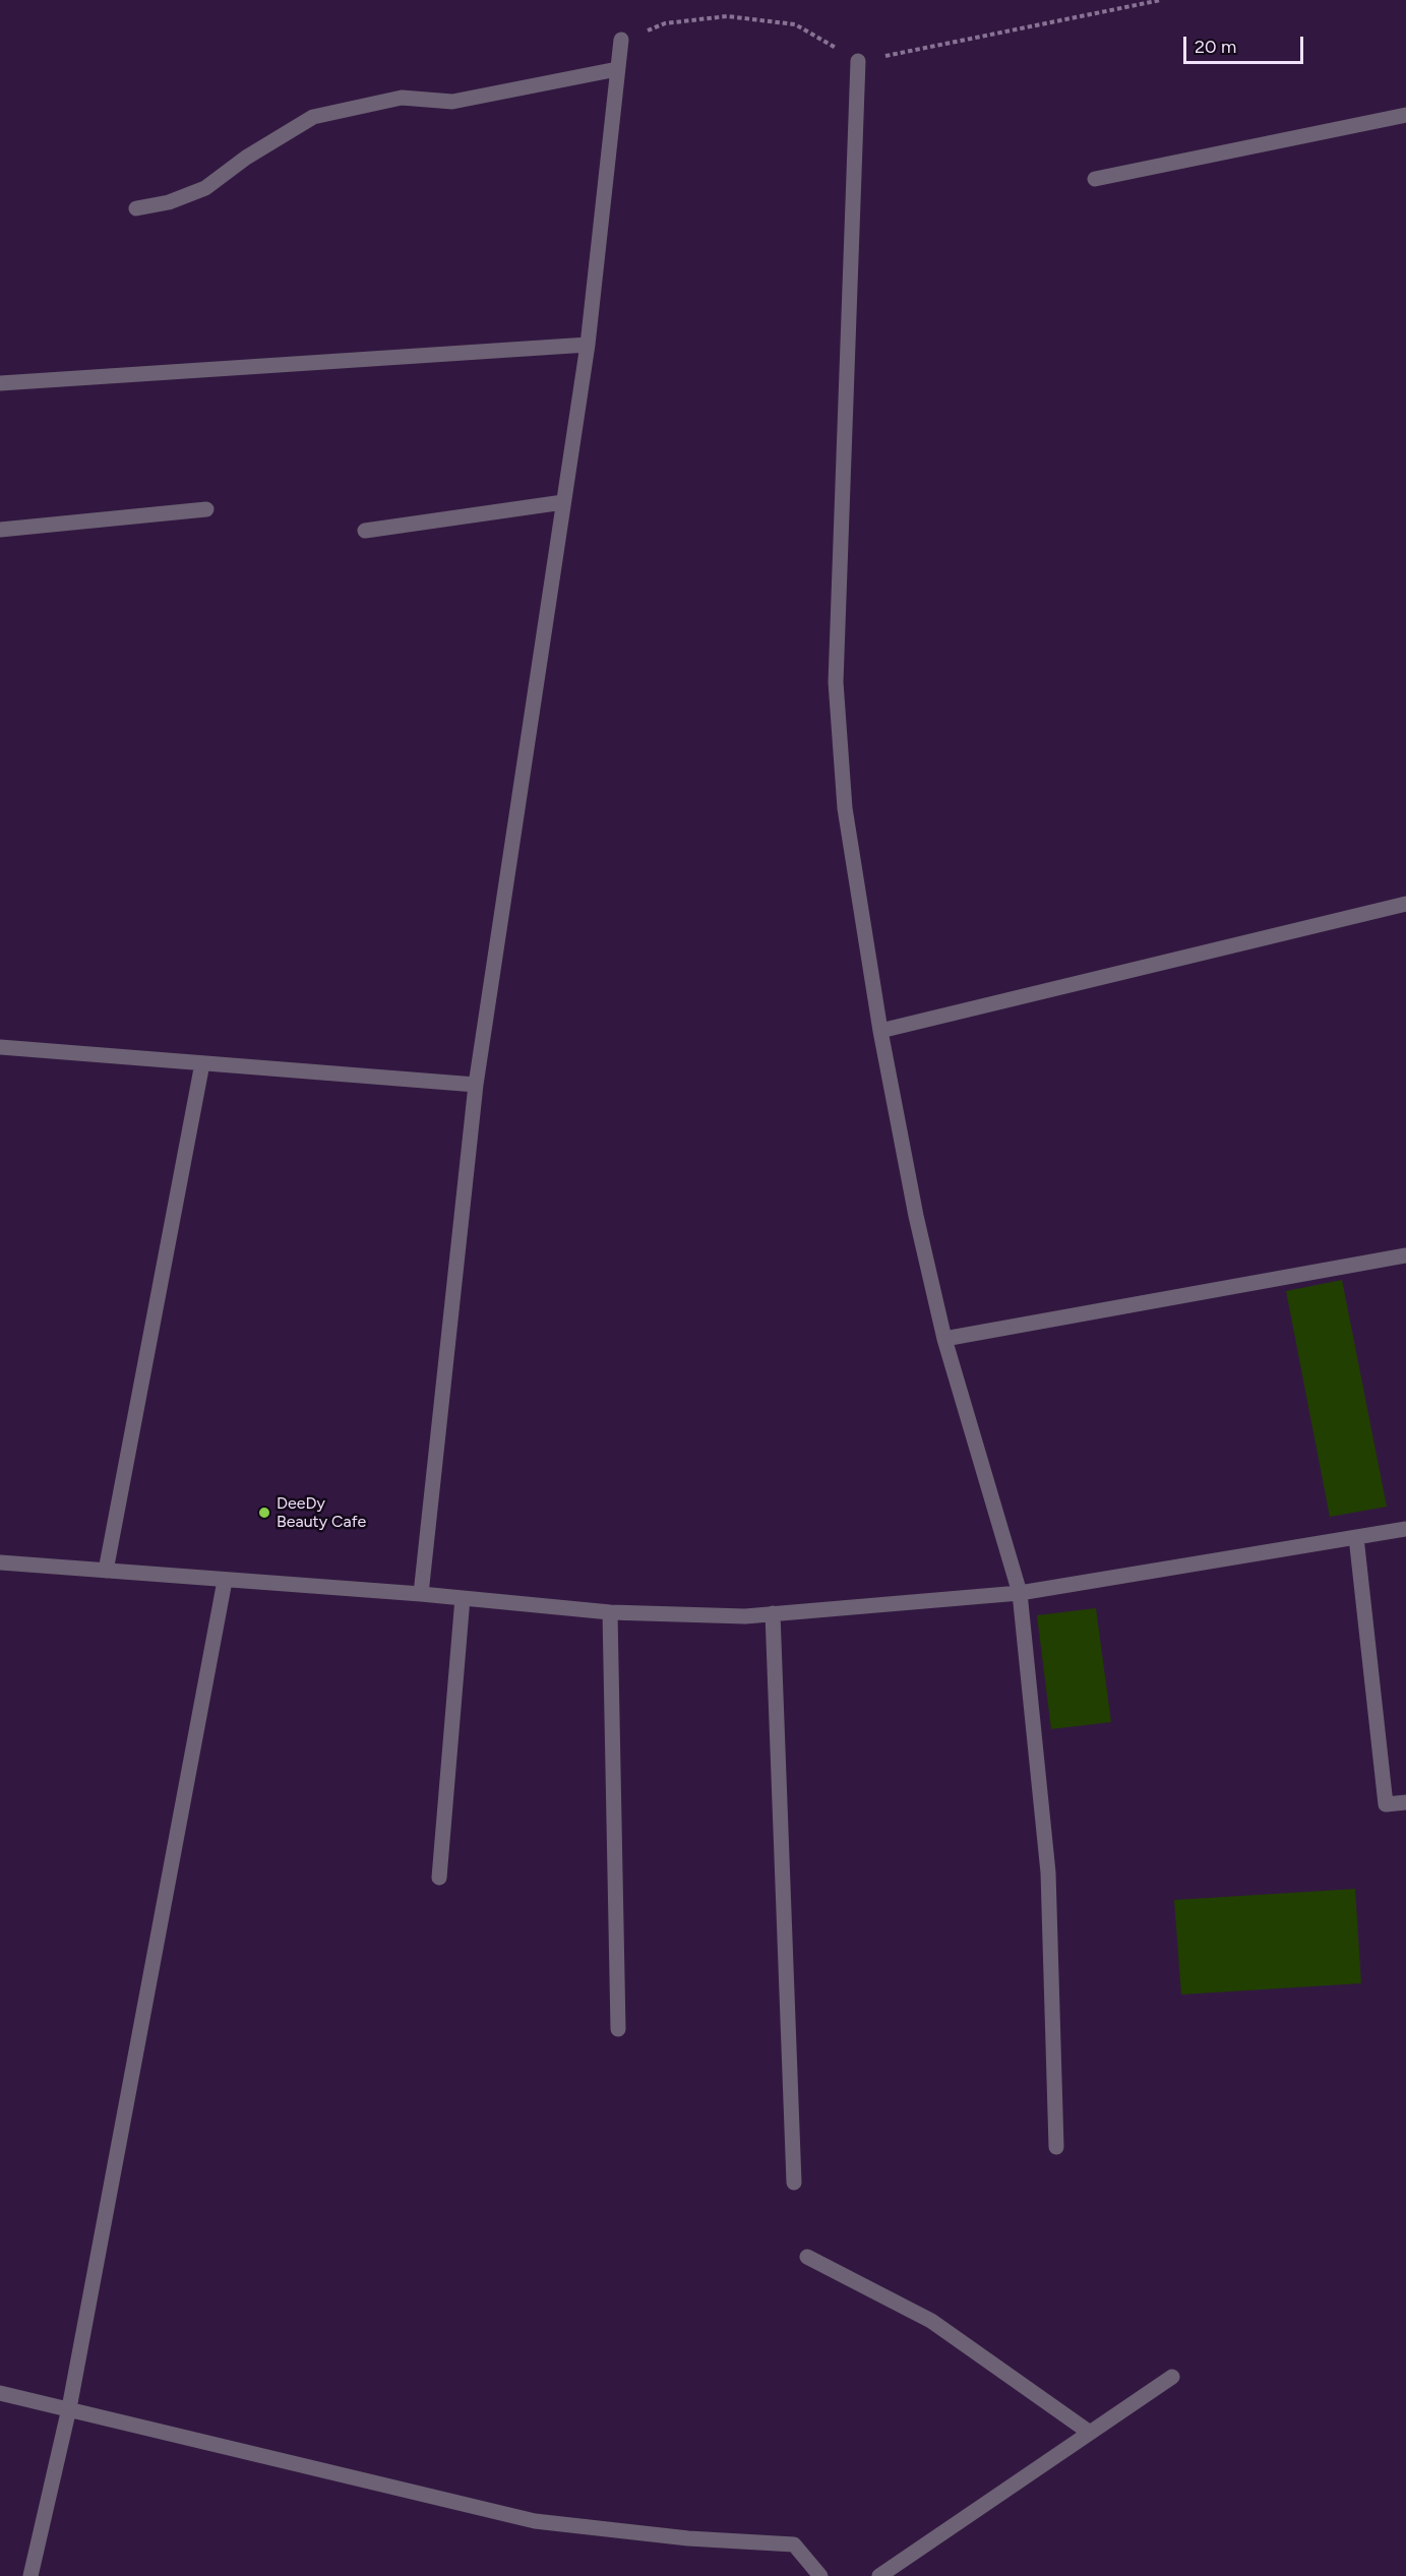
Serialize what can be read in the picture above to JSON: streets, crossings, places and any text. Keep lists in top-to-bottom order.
{
  "places": ["DeeDy Beauty Cafe"],
  "scale_bar": "20 m"
}
